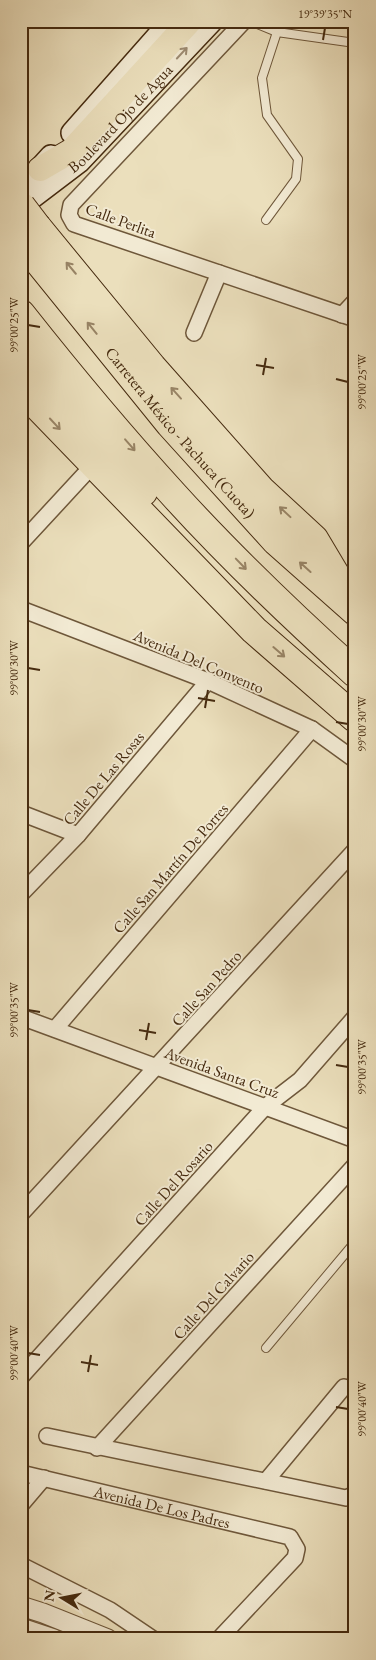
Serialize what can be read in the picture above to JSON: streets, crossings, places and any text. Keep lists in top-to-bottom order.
{
  "streets": {
    "main road": ["Boulevard Ojo de Agua"],
    "street": [
      "Calle Perlita",
      "Avenida Del Convento",
      "Calle De Las Rosas",
      "Calle San Martín De Porres",
      "Calle San Pedro",
      "Avenida Santa Cruz",
      "Calle Del Rosario",
      "Calle Del Calvario",
      "Avenida De Los Padres"
    ]
  },
  "crossings": [
    ["Avenida Del Convento", "Calle De Las Rosas"],
    ["Avenida Del Convento", "Calle San Martín De Porres"],
    ["Calle San Martín De Porres", "Avenida Santa Cruz"],
    ["Calle San Pedro", "Avenida Santa Cruz"],
    ["Avenida Santa Cruz", "Calle Del Rosario"]
  ],
  "north": "left",
  "coordinates": [
    "19°39'35\"N",
    "99°00'25\"W",
    "99°00'30\"W",
    "99°00'35\"W",
    "99°00'40\"W"
  ]
}
